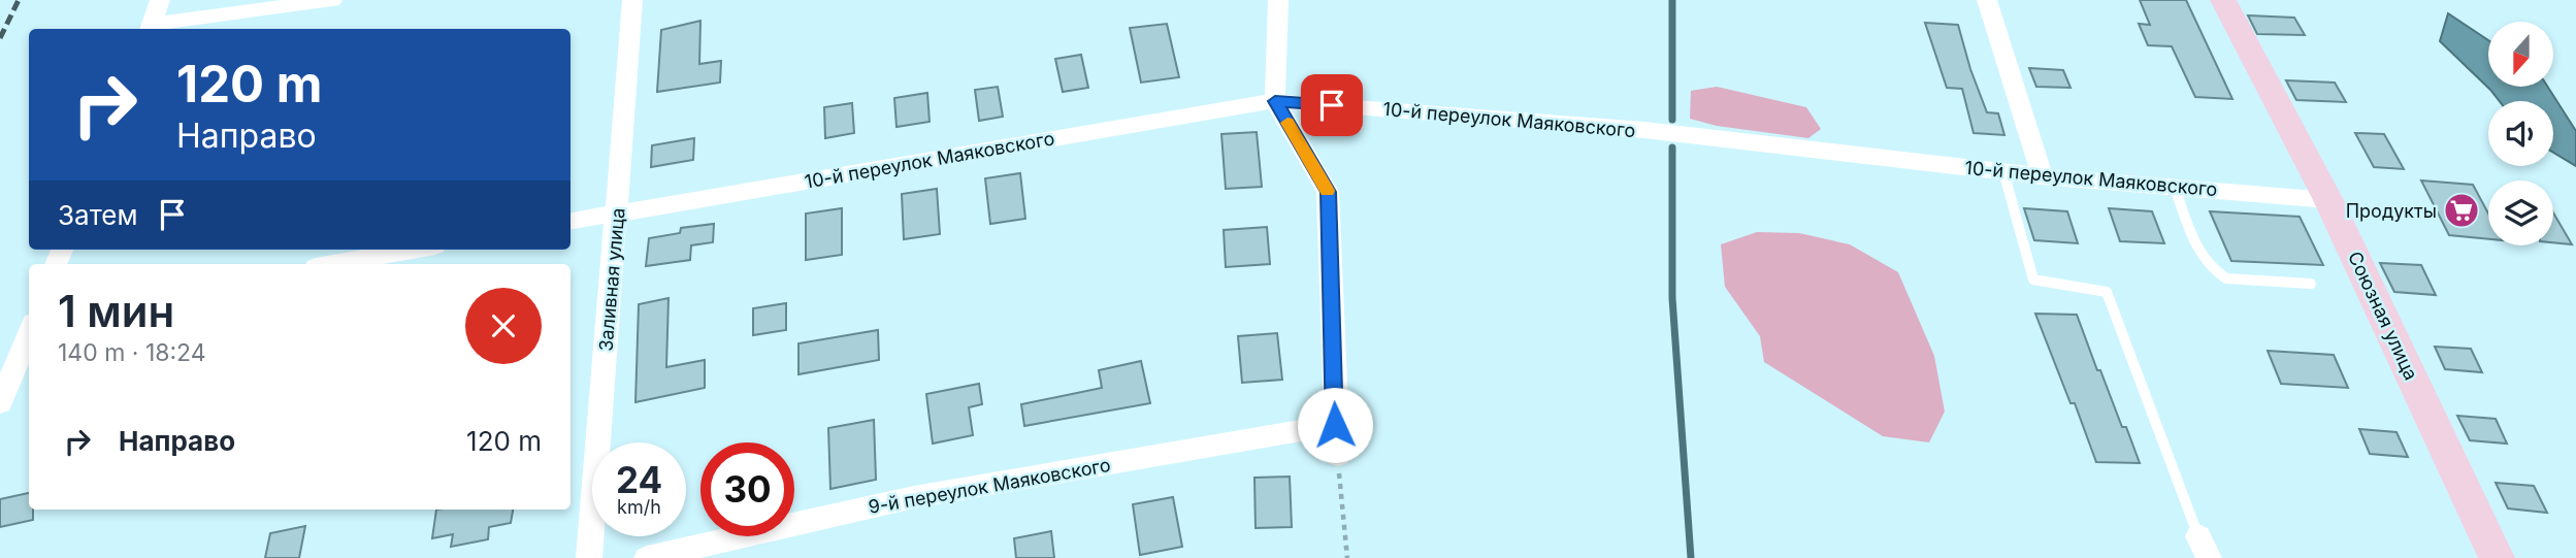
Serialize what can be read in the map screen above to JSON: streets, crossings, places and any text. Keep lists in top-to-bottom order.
{
  "streets": {
    "street": [
      "10-й переулок Маяковского",
      "Заливная улица",
      "Союзная улица",
      "9-й переулок Маяковского"
    ]
  },
  "crossings": [
    ["10-й переулок Маяковского", "Заливная улица"],
    ["10-й переулок Маяковского", "Союзная улица"]
  ],
  "places": {
    "supermarket": ["Продукты"]
  },
  "north": "bottom",
  "page": {
    "turn": ["120 m", "Направо"],
    "then": "Затем",
    "heading": ["1 мин", "140 m · 18:24"],
    "list": [
      {
        "name": "Направо",
        "value": "120 m"
      }
    ],
    "speed": "24 km/h",
    "limit": "30"
  }
}
